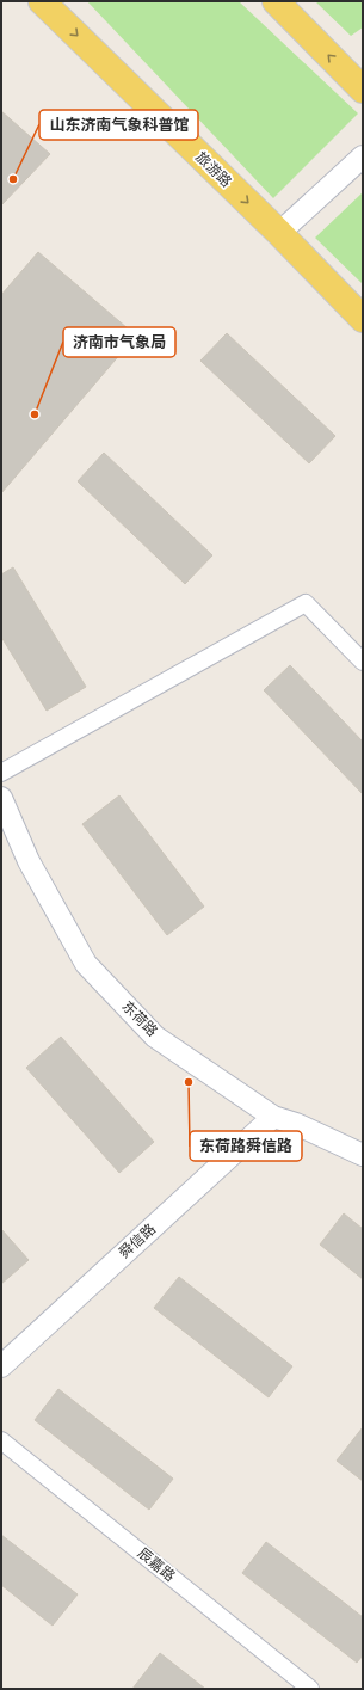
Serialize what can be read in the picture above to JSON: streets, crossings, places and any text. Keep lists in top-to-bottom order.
{
  "streets": {
    "main road": ["旅游路"],
    "street": ["东荷路", "舜信路", "辰嘉路"]
  },
  "crossings": [
    ["东荷路", "舜信路"]
  ],
  "places": ["山东济南气象科普馆", "济南市气象局", "东荷路舜信路"]
}
